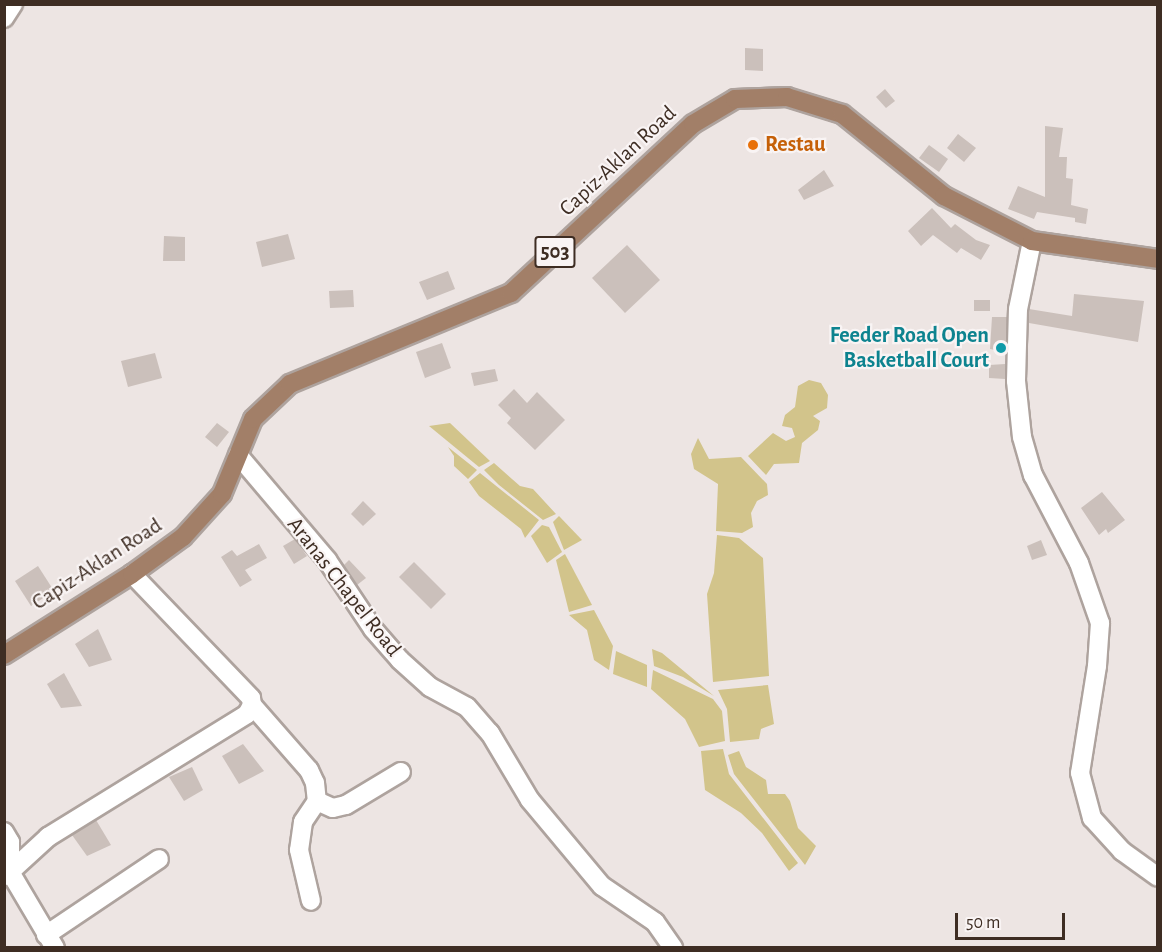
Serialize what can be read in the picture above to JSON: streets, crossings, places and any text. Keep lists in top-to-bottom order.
{
  "streets": {
    "main road": ["Capiz-Aklan Road", "503"],
    "street": ["Aranas Chapel Road"]
  },
  "crossings": [
    ["Capiz-Aklan Road", "Aranas Chapel Road"]
  ],
  "places": ["Restau", "Feeder Road Open Basketball Court"],
  "scale_bar": "50 m"
}
